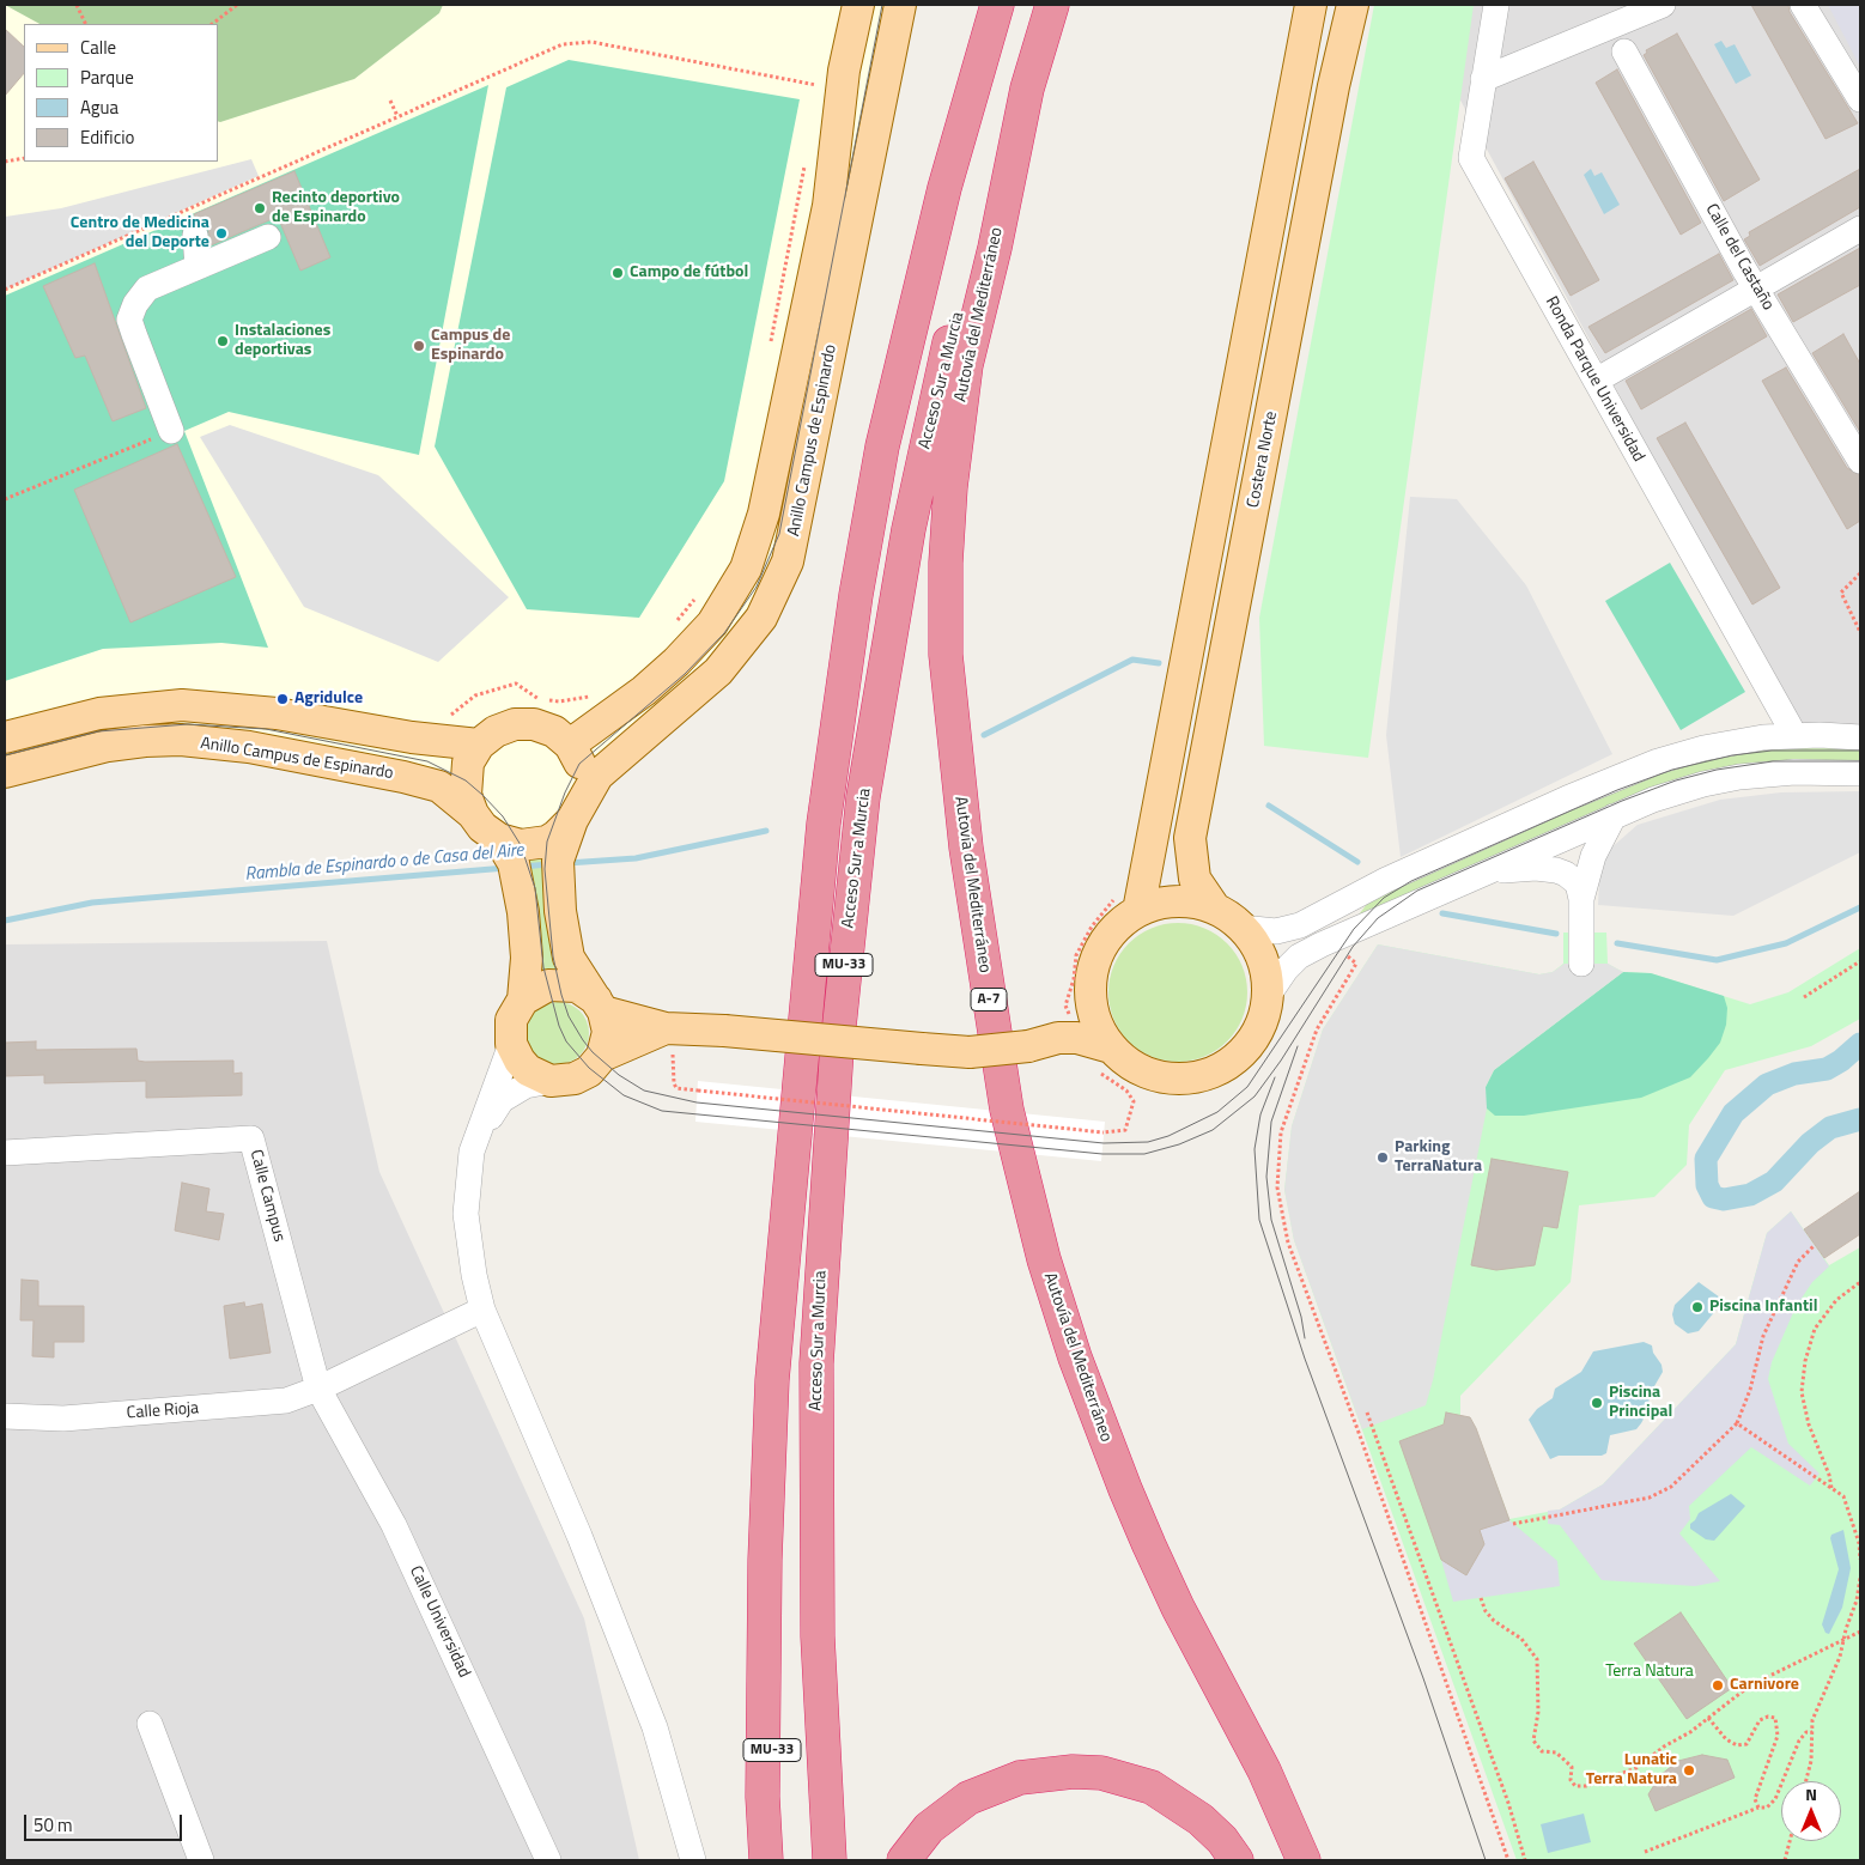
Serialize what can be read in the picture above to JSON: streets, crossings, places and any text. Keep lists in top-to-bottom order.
{
  "streets": {
    "highway": [
      "Autovía del Mediterráneo",
      "Acceso Sur a Murcia",
      "MU-33",
      "A-7"
    ],
    "main road": ["Anillo Campus de Espinardo", "Costera Norte"],
    "street": [
      "Calle del Castaño",
      "Ronda Parque Universidad",
      "Calle Campus",
      "Calle Rioja",
      "Calle Universidad"
    ]
  },
  "crossings": [
    ["Autovía del Mediterráneo", "Acceso Sur a Murcia"],
    ["Calle Campus", "Calle Rioja"],
    ["Calle Campus", "Calle Universidad"],
    ["Calle Rioja", "Calle Universidad"]
  ],
  "water": ["Rambla de Espinardo o de Casa del Aire"],
  "parks": ["Terra Natura"],
  "places": [
    "Recinto deportivo de Espinardo",
    "Centro de Medicina del Deporte",
    "Campo de fútbol",
    "Instalaciones deportivas",
    "Campus de Espinardo",
    "Agridulce",
    "Parking TerraNatura",
    "Piscina Infantil",
    "Piscina Principal",
    "Carnivore",
    "Lunatic Terra Natura"
  ],
  "legend": [
    "Calle",
    "Parque",
    "Agua",
    "Edificio"
  ],
  "scale_bar": "50 m",
  "north": "top"
}
